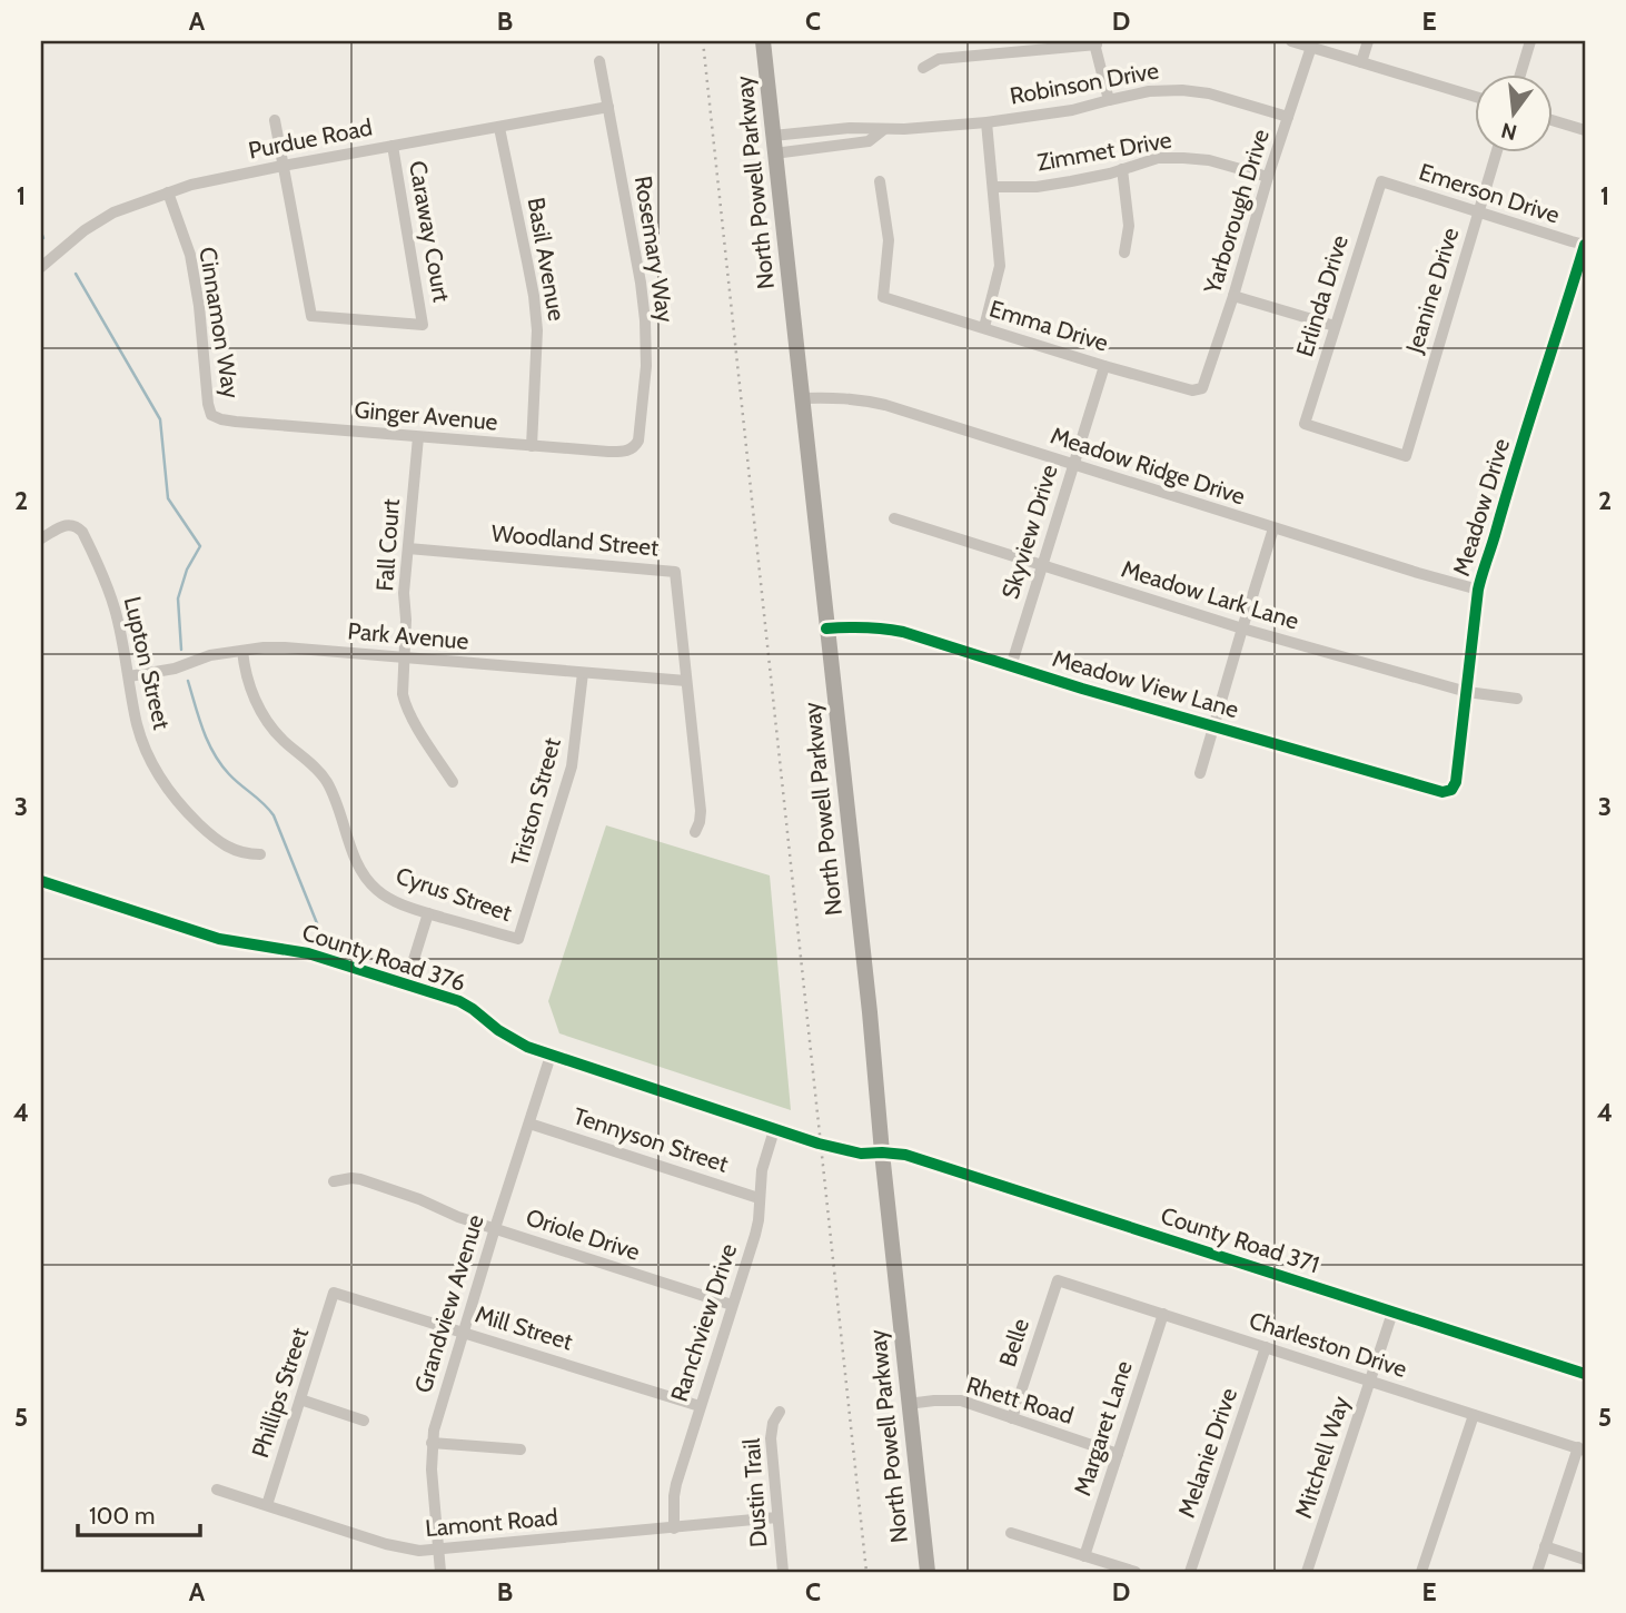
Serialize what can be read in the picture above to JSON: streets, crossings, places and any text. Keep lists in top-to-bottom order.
{
  "streets": {
    "main road": ["North Powell Parkway"],
    "street": [
      "Robinson Drive",
      "Purdue Road",
      "Zimmet Drive",
      "Emerson Drive",
      "Yarborough Drive",
      "Caraway Court",
      "Rosemary Way",
      "Basil Avenue",
      "Jeanine Drive",
      "Erlinda Drive",
      "Cinnamon Way",
      "Emma Drive",
      "Ginger Avenue",
      "Meadow Ridge Drive",
      "Meadow Drive",
      "Skyview Drive",
      "Woodland Street",
      "Fall Court",
      "Meadow Lark Lane",
      "Park Avenue",
      "Lupton Street",
      "Meadow View Lane",
      "Triston Street",
      "Cyrus Street",
      "County Road 376",
      "Tennyson Street",
      "Oriole Drive",
      "County Road 371",
      "Grandview Avenue",
      "Ranchview Drive",
      "Mill Street",
      "Belle",
      "Charleston Drive",
      "Phillips Street",
      "Rhett Road",
      "Margaret Lane",
      "Melanie Drive",
      "Mitchell Way",
      "Dustin Trail",
      "Lamont Road"
    ]
  },
  "crossings": [
    ["Robinson Drive", "North Powell Parkway"],
    ["Robinson Drive", "Yarborough Drive"],
    ["Purdue Road", "Caraway Court"],
    ["Purdue Road", "Rosemary Way"],
    ["Purdue Road", "Basil Avenue"],
    ["Purdue Road", "Cinnamon Way"],
    ["Zimmet Drive", "Yarborough Drive"],
    ["North Powell Parkway", "Meadow Ridge Drive"],
    ["North Powell Parkway", "Meadow View Lane"],
    ["North Powell Parkway", "County Road 376"],
    ["North Powell Parkway", "County Road 371"],
    ["North Powell Parkway", "Rhett Road"],
    ["Emerson Drive", "Jeanine Drive"],
    ["Emerson Drive", "Erlinda Drive"],
    ["Emerson Drive", "Meadow Drive"],
    ["Yarborough Drive", "Emma Drive"],
    ["Rosemary Way", "Ginger Avenue"],
    ["Basil Avenue", "Ginger Avenue"],
    ["Jeanine Drive", "Erlinda Drive"],
    ["Cinnamon Way", "Ginger Avenue"],
    ["Emma Drive", "Skyview Drive"],
    ["Ginger Avenue", "Fall Court"],
    ["Meadow Ridge Drive", "Meadow Drive"],
    ["Meadow Ridge Drive", "Skyview Drive"],
    ["Meadow Drive", "Meadow Lark Lane"],
    ["Meadow Drive", "Meadow View Lane"],
    ["Skyview Drive", "Meadow Lark Lane"],
    ["Skyview Drive", "Meadow View Lane"],
    ["Woodland Street", "Fall Court"],
    ["Woodland Street", "Park Avenue"],
    ["Fall Court", "Park Avenue"],
    ["Park Avenue", "Lupton Street"],
    ["Park Avenue", "Triston Street"],
    ["Park Avenue", "Cyrus Street"],
    ["Triston Street", "Cyrus Street"],
    ["County Road 376", "County Road 371"],
    ["County Road 376", "Grandview Avenue"],
    ["County Road 376", "Ranchview Drive"],
    ["Tennyson Street", "Grandview Avenue"],
    ["Tennyson Street", "Ranchview Drive"],
    ["Oriole Drive", "Grandview Avenue"],
    ["Oriole Drive", "Ranchview Drive"],
    ["County Road 371", "Mitchell Way"],
    ["Grandview Avenue", "Mill Street"],
    ["Grandview Avenue", "Lamont Road"],
    ["Ranchview Drive", "Mill Street"],
    ["Ranchview Drive", "Lamont Road"],
    ["Mill Street", "Phillips Street"],
    ["Belle", "Charleston Drive"],
    ["Belle", "Rhett Road"],
    ["Charleston Drive", "Margaret Lane"],
    ["Charleston Drive", "Melanie Drive"],
    ["Charleston Drive", "Mitchell Way"],
    ["Phillips Street", "Lamont Road"],
    ["Rhett Road", "Margaret Lane"],
    ["Dustin Trail", "Lamont Road"]
  ],
  "scale_bar": "100 m",
  "north": "bottom",
  "grid": {
    "columns": [
      "A",
      "B",
      "C",
      "D",
      "E"
    ],
    "rows": [
      "1",
      "2",
      "3",
      "4",
      "5"
    ]
  }
}
